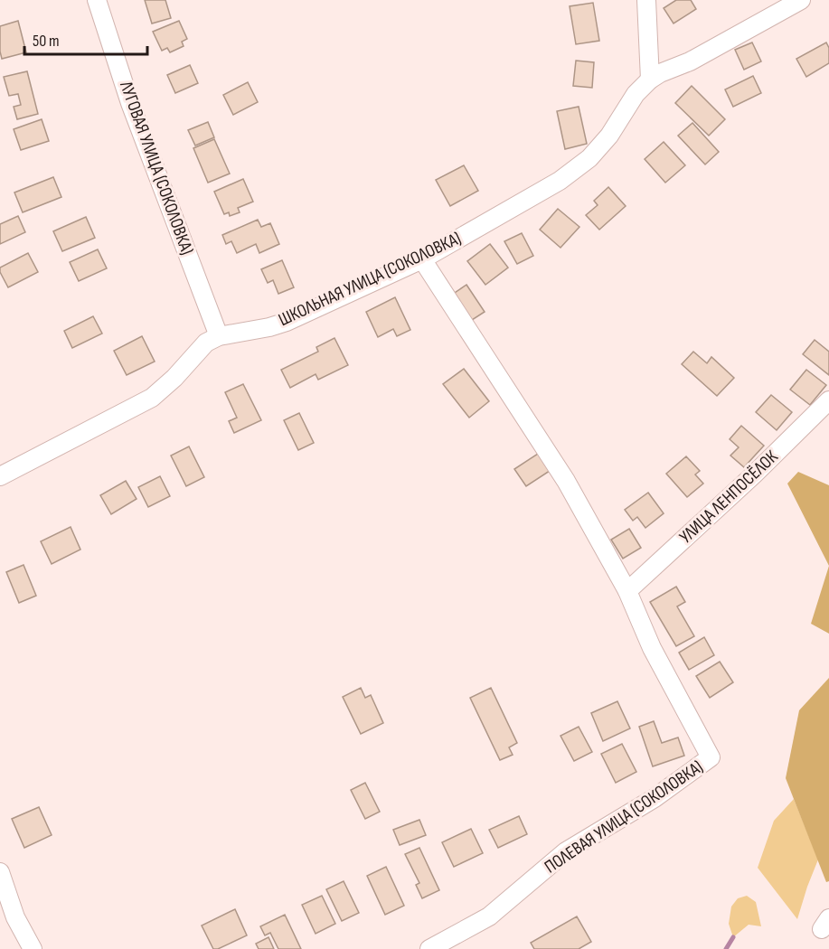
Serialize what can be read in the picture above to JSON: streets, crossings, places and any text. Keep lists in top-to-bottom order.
{
  "streets": {
    "street": [
      "ЛУГОВАЯ УЛИЦА (СОКОЛОВКА)",
      "ШКОЛЬНАЯ УЛИЦА (СОКОЛОВКА)",
      "УЛИЦА ЛЕНПОСЁЛОК",
      "ПОЛЕВАЯ УЛИЦА (СОКОЛОВКА)"
    ]
  },
  "crossings": [
    ["ЛУГОВАЯ УЛИЦА (СОКОЛОВКА)", "ШКОЛЬНАЯ УЛИЦА (СОКОЛОВКА)"],
    ["УЛИЦА ЛЕНПОСЁЛОК", "ПОЛЕВАЯ УЛИЦА (СОКОЛОВКА)"]
  ],
  "scale_bar": "50 m"
}
